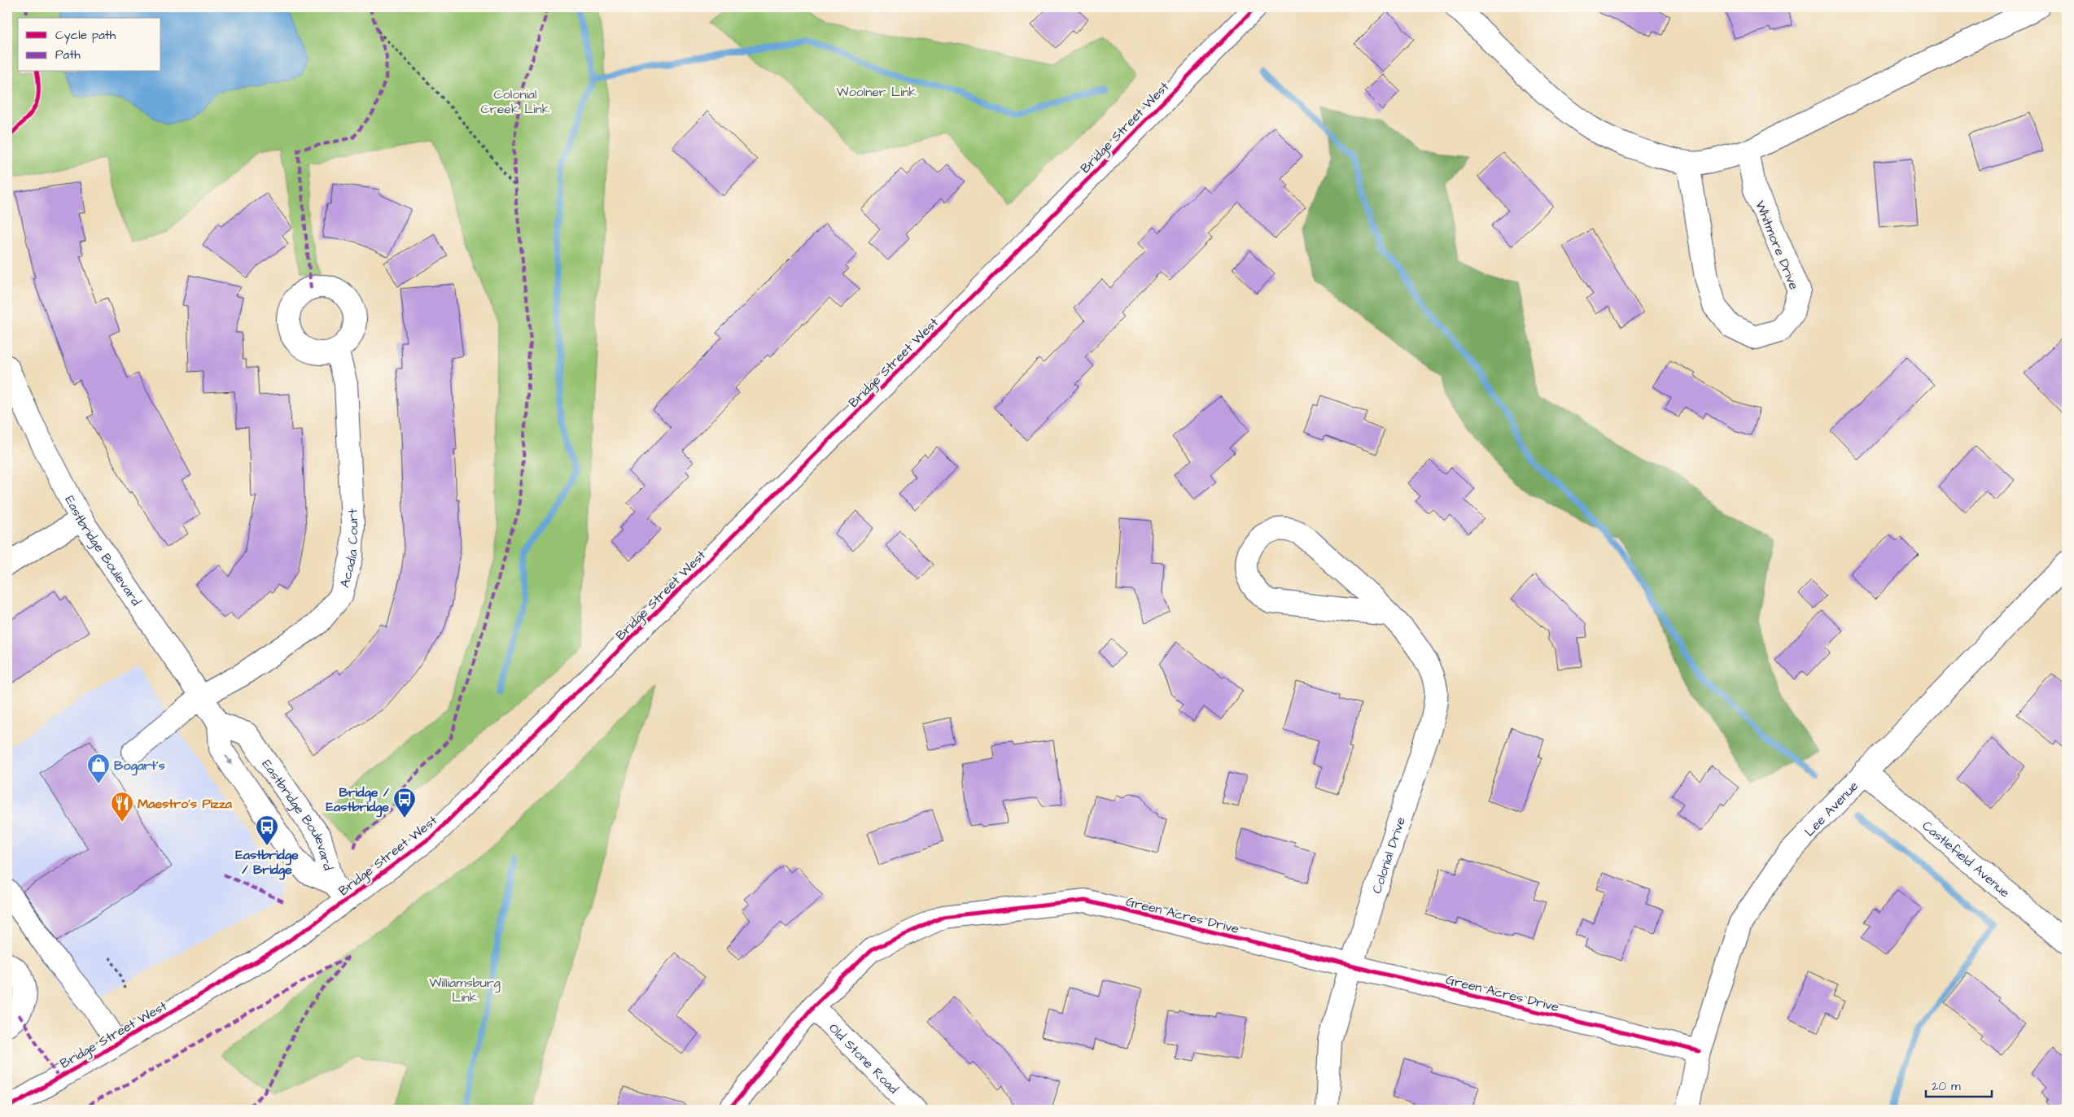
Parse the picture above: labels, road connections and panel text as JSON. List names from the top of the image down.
{
  "streets": {
    "street": [
      "Bridge Street West",
      "Whitmore Drive",
      "Acadia Court",
      "Eastbridge Boulevard",
      "Lee Avenue",
      "Colonial Drive",
      "Castlefield Avenue",
      "Green Acres Drive",
      "Old Stone Road"
    ]
  },
  "crossings": [
    ["Bridge Street West", "Eastbridge Boulevard"],
    ["Acadia Court", "Eastbridge Boulevard"],
    ["Lee Avenue", "Castlefield Avenue"],
    ["Lee Avenue", "Green Acres Drive"],
    ["Colonial Drive", "Green Acres Drive"],
    ["Green Acres Drive", "Old Stone Road"]
  ],
  "parks": ["Woolner Link", "Colonial Creek Link", "Williamsburg Link"],
  "places": {
    "shop": ["Bogart's"],
    "bus stop": ["Bridge / Eastbridge", "Eastbridge / Bridge"],
    "restaurant": ["Maestro's Pizza"]
  },
  "legend": ["Cycle path", "Path"],
  "scale_bar": "20 m"
}
